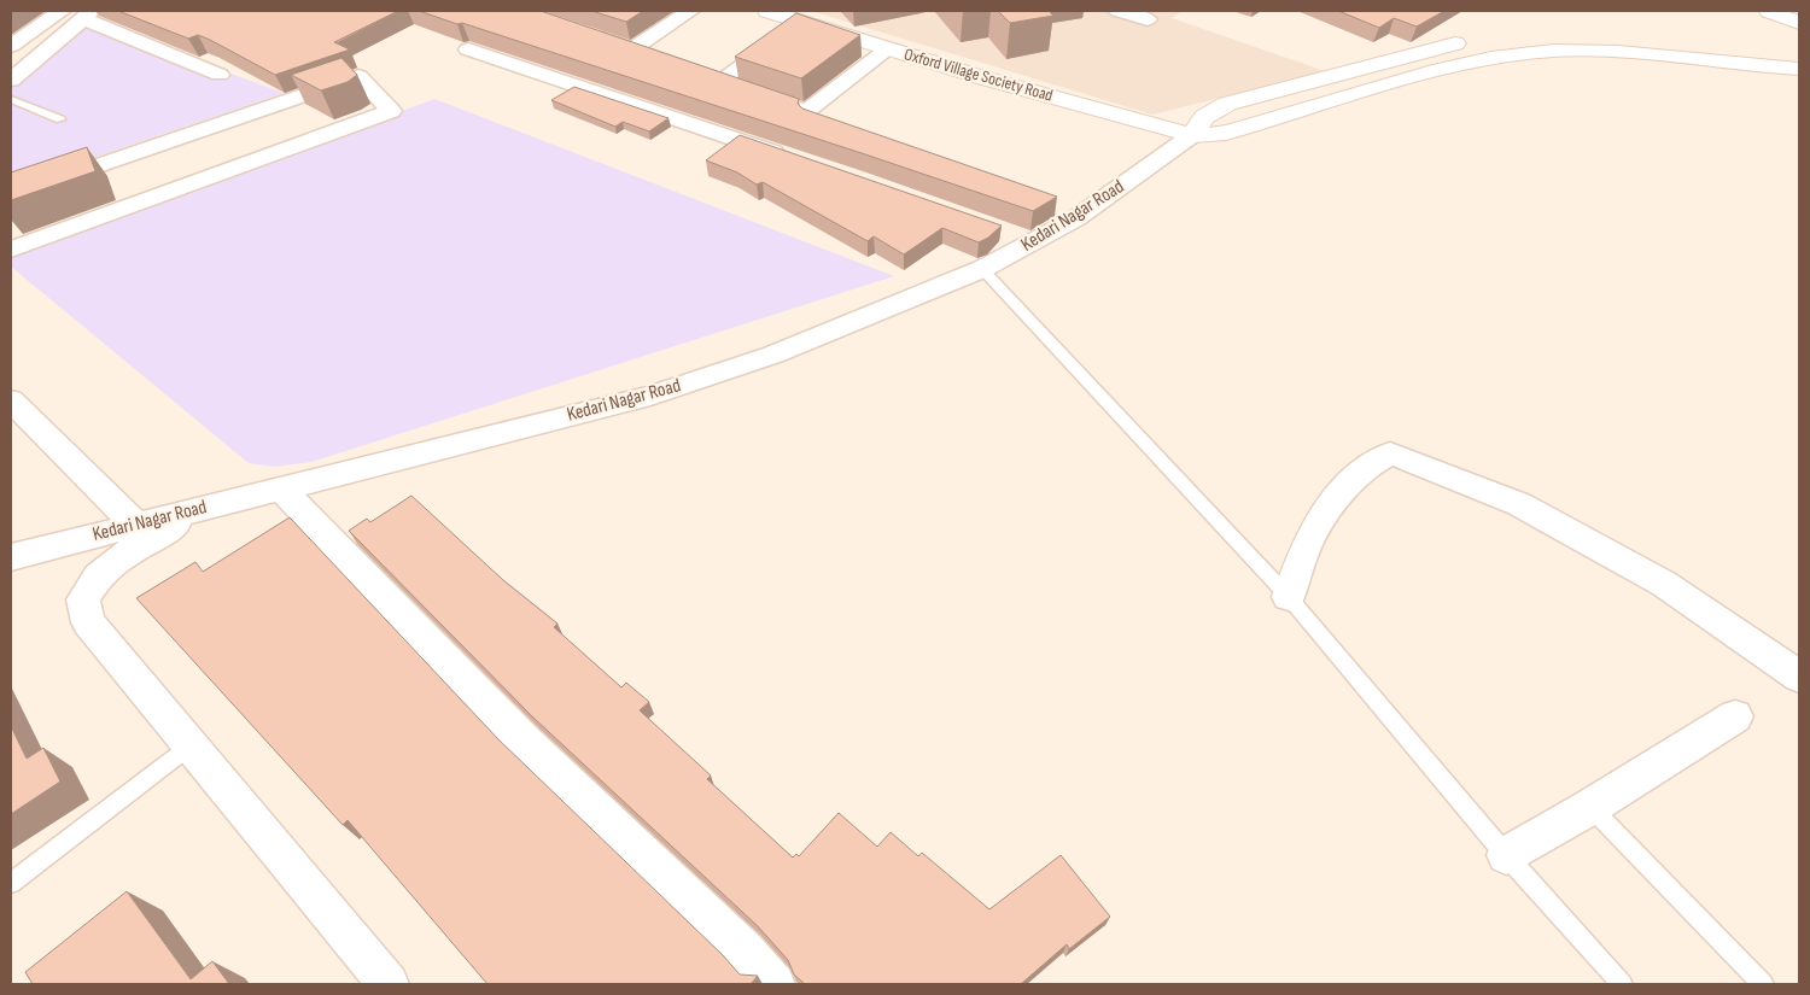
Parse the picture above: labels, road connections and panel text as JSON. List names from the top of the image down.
{
  "streets": {
    "street": ["Oxford Village Society Road", "Kedari Nagar Road"]
  },
  "crossings": [
    ["Oxford Village Society Road", "Kedari Nagar Road"]
  ]
}
